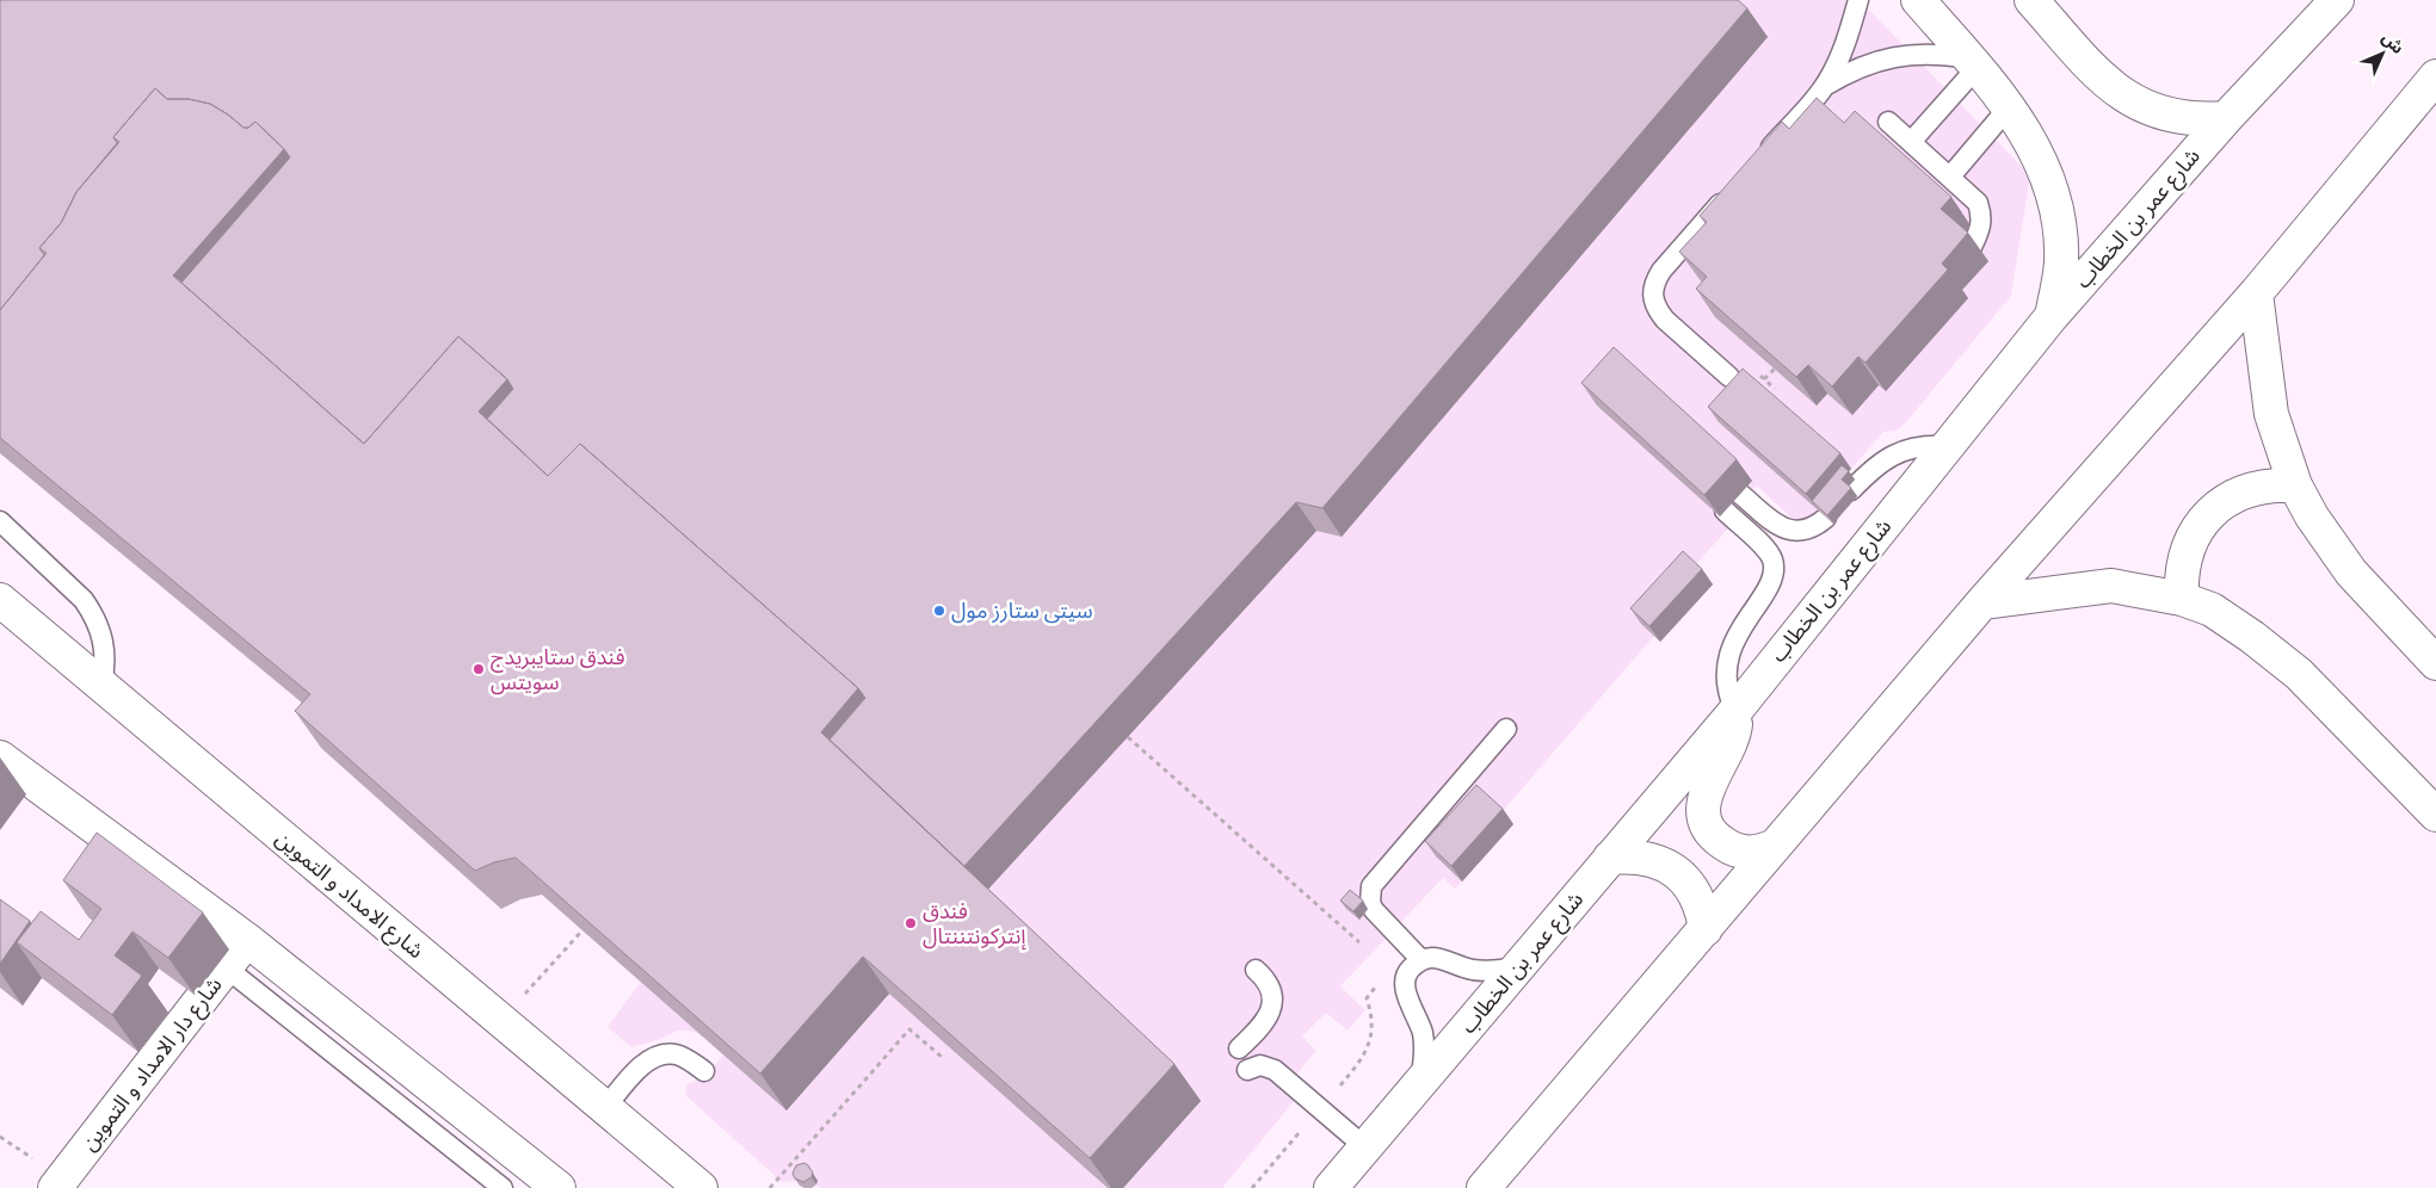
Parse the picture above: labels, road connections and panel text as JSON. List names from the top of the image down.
{
  "streets": {
    "street": ["شارع عمر بن الخطاب", "شارع الامداد و التموين", "شارع دار الامداد و التموين"]
  },
  "places": ["سيتى ستارز مول", "فندق ستايبريدج سويتس", "فندق إنتركونتننتال"],
  "north": "top right"
}
